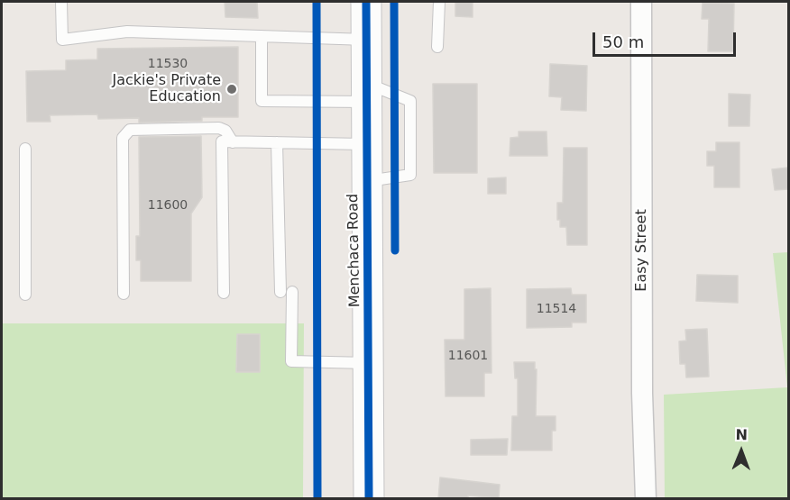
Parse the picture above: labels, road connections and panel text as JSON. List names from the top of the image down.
{
  "streets": {
    "main road": ["Menchaca Road"],
    "street": ["Easy Street"]
  },
  "places": ["Jackie's Private Education"],
  "house_numbers": [
    "11530",
    "11600",
    "11514",
    "11601"
  ],
  "scale_bar": "50 m",
  "north": "top"
}
